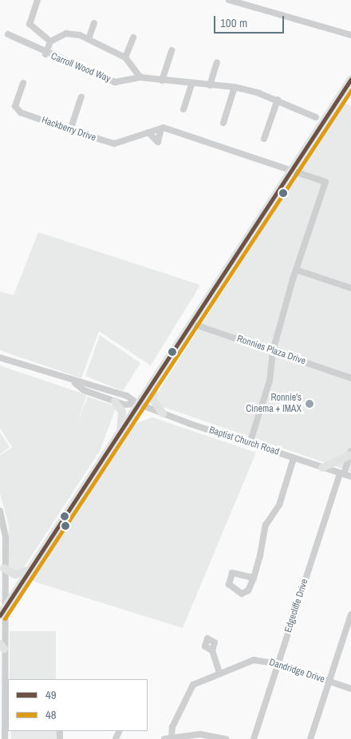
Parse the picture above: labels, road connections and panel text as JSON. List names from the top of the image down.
{
  "streets": {
    "street": [
      "Carroll Wood Way",
      "Hackberry Drive",
      "Ronnies Plaza Drive",
      "Baptist Church Road",
      "Edgecliffe Drive",
      "Dandridge Drive"
    ]
  },
  "crossings": [
    ["Baptist Church Road", "Edgecliffe Drive"],
    ["Edgecliffe Drive", "Dandridge Drive"]
  ],
  "places": ["Ronnie's Cinema + IMAX"],
  "lines": ["transit line 49", "transit line 48"],
  "legend": ["49", "48"],
  "scale_bar": "100 m"
}
